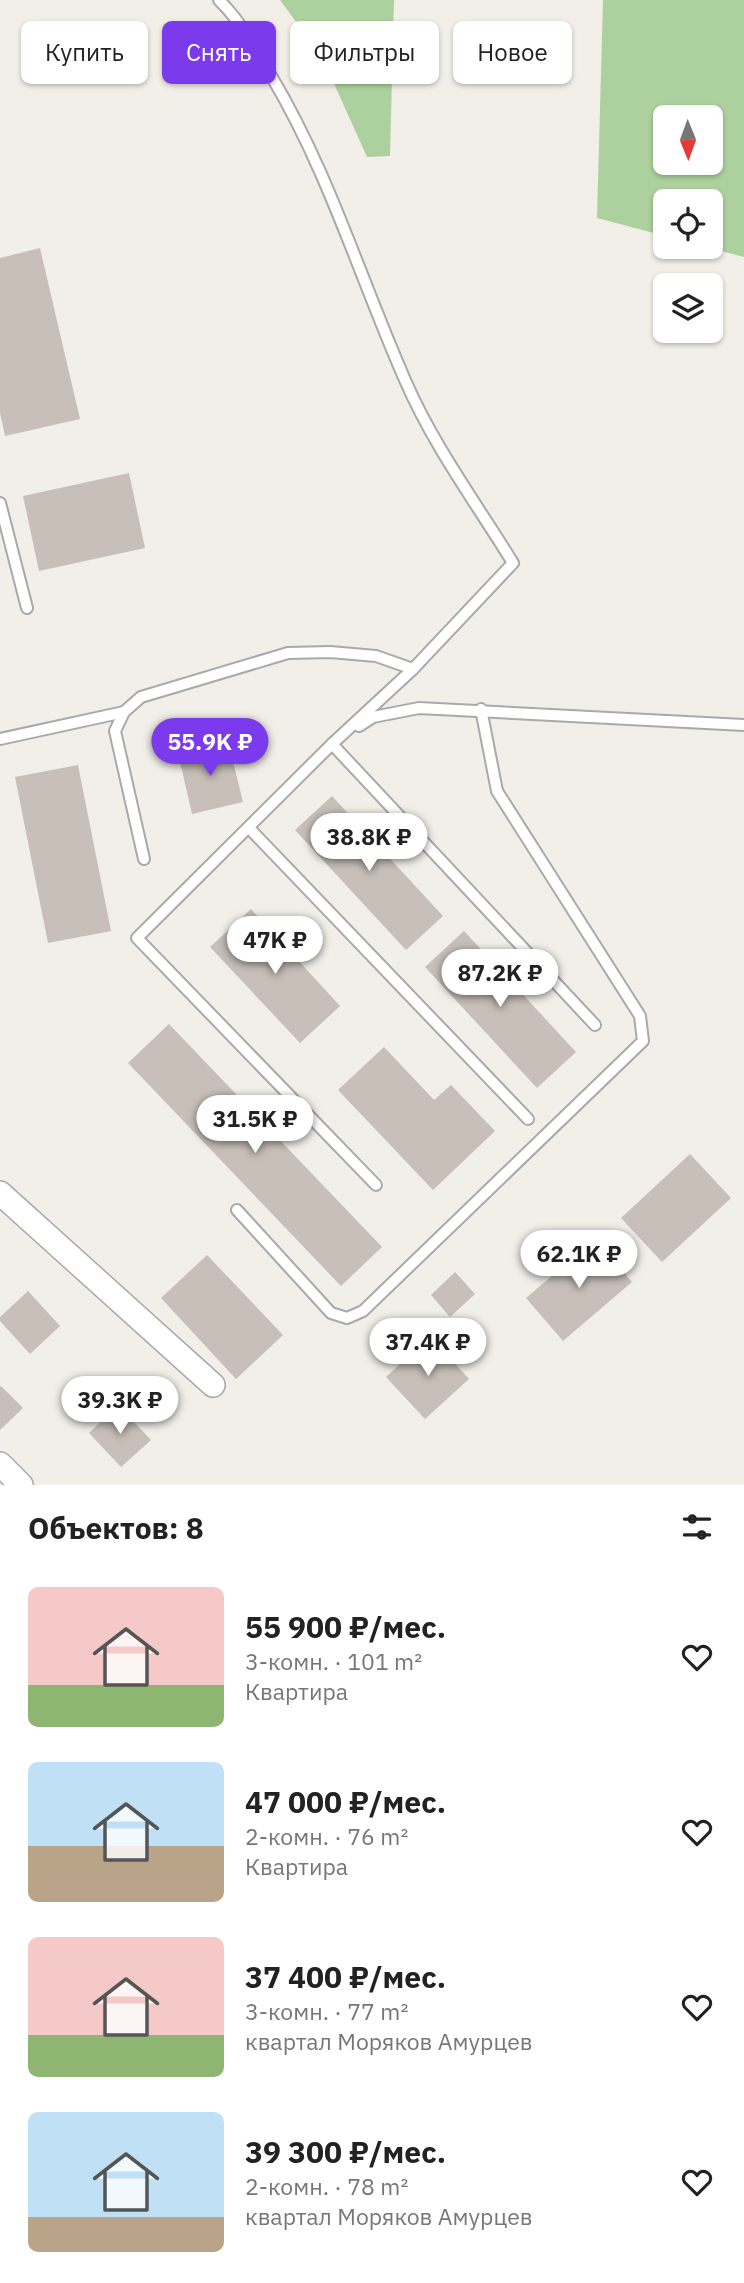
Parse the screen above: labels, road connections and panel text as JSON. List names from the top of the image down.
{
  "north": "bottom",
  "page": {
    "chip": [
      "Купить",
      "Снять",
      "Фильтры",
      "Новое"
    ],
    "price": [
      "55.9K ₽",
      "38.8K ₽",
      "47K ₽",
      "87.2K ₽",
      "31.5K ₽",
      "62.1K ₽",
      "37.4K ₽",
      "39.3K ₽"
    ],
    "heading": "Объектов: 8",
    "list": [
      {
        "name": "55 900 ₽/мес.",
        "note": "3-комн. · 101 m² · Квартира"
      },
      {
        "name": "47 000 ₽/мес.",
        "note": "2-комн. · 76 m² · Квартира"
      },
      {
        "name": "37 400 ₽/мес.",
        "note": "3-комн. · 77 m² · квартал Моряков Амурцев"
      },
      {
        "name": "39 300 ₽/мес.",
        "note": "2-комн. · 78 m² · квартал Моряков Амурцев"
      }
    ]
  }
}
